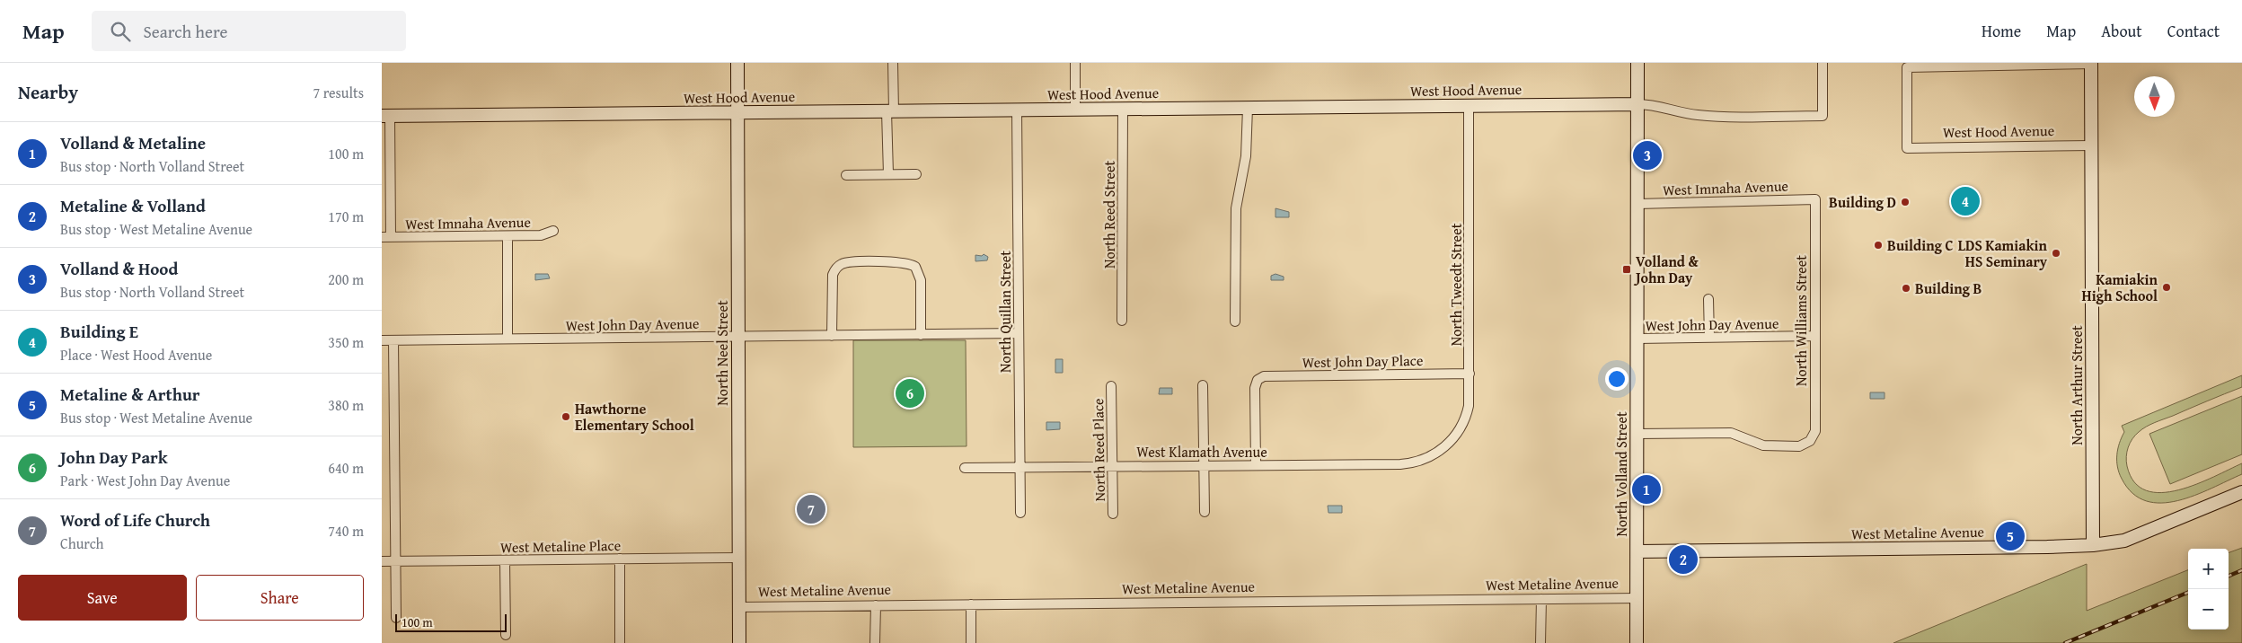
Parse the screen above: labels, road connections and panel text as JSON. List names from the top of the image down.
{
  "streets": {
    "street": [
      "West Hood Avenue",
      "West Imnaha Avenue",
      "North Reed Street",
      "North Tweedt Street",
      "North Quillan Street",
      "North Williams Street",
      "West John Day Avenue",
      "North Neel Street",
      "West John Day Place",
      "North Arthur Street",
      "North Reed Place",
      "West Klamath Avenue",
      "North Volland Street",
      "West Metaline Avenue",
      "West Metaline Place"
    ]
  },
  "crossings": [
    ["West Hood Avenue", "North Reed Street"],
    ["West Hood Avenue", "North Tweedt Street"],
    ["West Hood Avenue", "North Quillan Street"],
    ["West Hood Avenue", "North Neel Street"],
    ["West Hood Avenue", "North Arthur Street"],
    ["West Hood Avenue", "North Volland Street"],
    ["West Imnaha Avenue", "North Williams Street"],
    ["West Imnaha Avenue", "North Volland Street"],
    ["North Tweedt Street", "West John Day Place"],
    ["North Tweedt Street", "West Klamath Avenue"],
    ["North Quillan Street", "West John Day Avenue"],
    ["North Quillan Street", "West Klamath Avenue"],
    ["North Williams Street", "West John Day Avenue"],
    ["North Williams Street", "North Volland Street"],
    ["West John Day Avenue", "North Neel Street"],
    ["West John Day Avenue", "North Volland Street"],
    ["North Neel Street", "West Metaline Avenue"],
    ["North Neel Street", "West Metaline Place"],
    ["West John Day Place", "West Klamath Avenue"],
    ["North Arthur Street", "West Metaline Avenue"],
    ["North Reed Place", "West Klamath Avenue"],
    ["North Volland Street", "West Metaline Avenue"]
  ],
  "places": {
    "other": [
      "Building D",
      "Building C",
      "LDS Kamiakin HS Seminary",
      "Kamiakin High School",
      "Building B",
      "Hawthorne Elementary School"
    ],
    "transit": ["Volland & John Day"]
  },
  "scale_bar": "100 m",
  "north": "bottom",
  "page": {
    "header": "Map",
    "search": "Search here",
    "nav": [
      "Home",
      "Map",
      "About",
      "Contact"
    ],
    "heading": ["Nearby", "7 results"],
    "list": [
      {
        "mark": "1",
        "name": "Volland & Metaline",
        "note": "Bus stop · North Volland Street",
        "value": "100 m"
      },
      {
        "mark": "2",
        "name": "Metaline & Volland",
        "note": "Bus stop · West Metaline Avenue",
        "value": "170 m"
      },
      {
        "mark": "3",
        "name": "Volland & Hood",
        "note": "Bus stop · North Volland Street",
        "value": "200 m"
      },
      {
        "mark": "4",
        "name": "Building E",
        "note": "Place · West Hood Avenue",
        "value": "350 m"
      },
      {
        "mark": "5",
        "name": "Metaline & Arthur",
        "note": "Bus stop · West Metaline Avenue",
        "value": "380 m"
      },
      {
        "mark": "6",
        "name": "John Day Park",
        "note": "Park · West John Day Avenue",
        "value": "640 m"
      },
      {
        "mark": "7",
        "name": "Word of Life Church",
        "note": "Church",
        "value": "740 m"
      }
    ],
    "pins": [
      "3",
      "4",
      "6",
      "1",
      "7",
      "5",
      "2"
    ],
    "map_buttons": ["+", "−"],
    "buttons": ["Save", "Share"],
    "scale": "100 m"
  }
}
